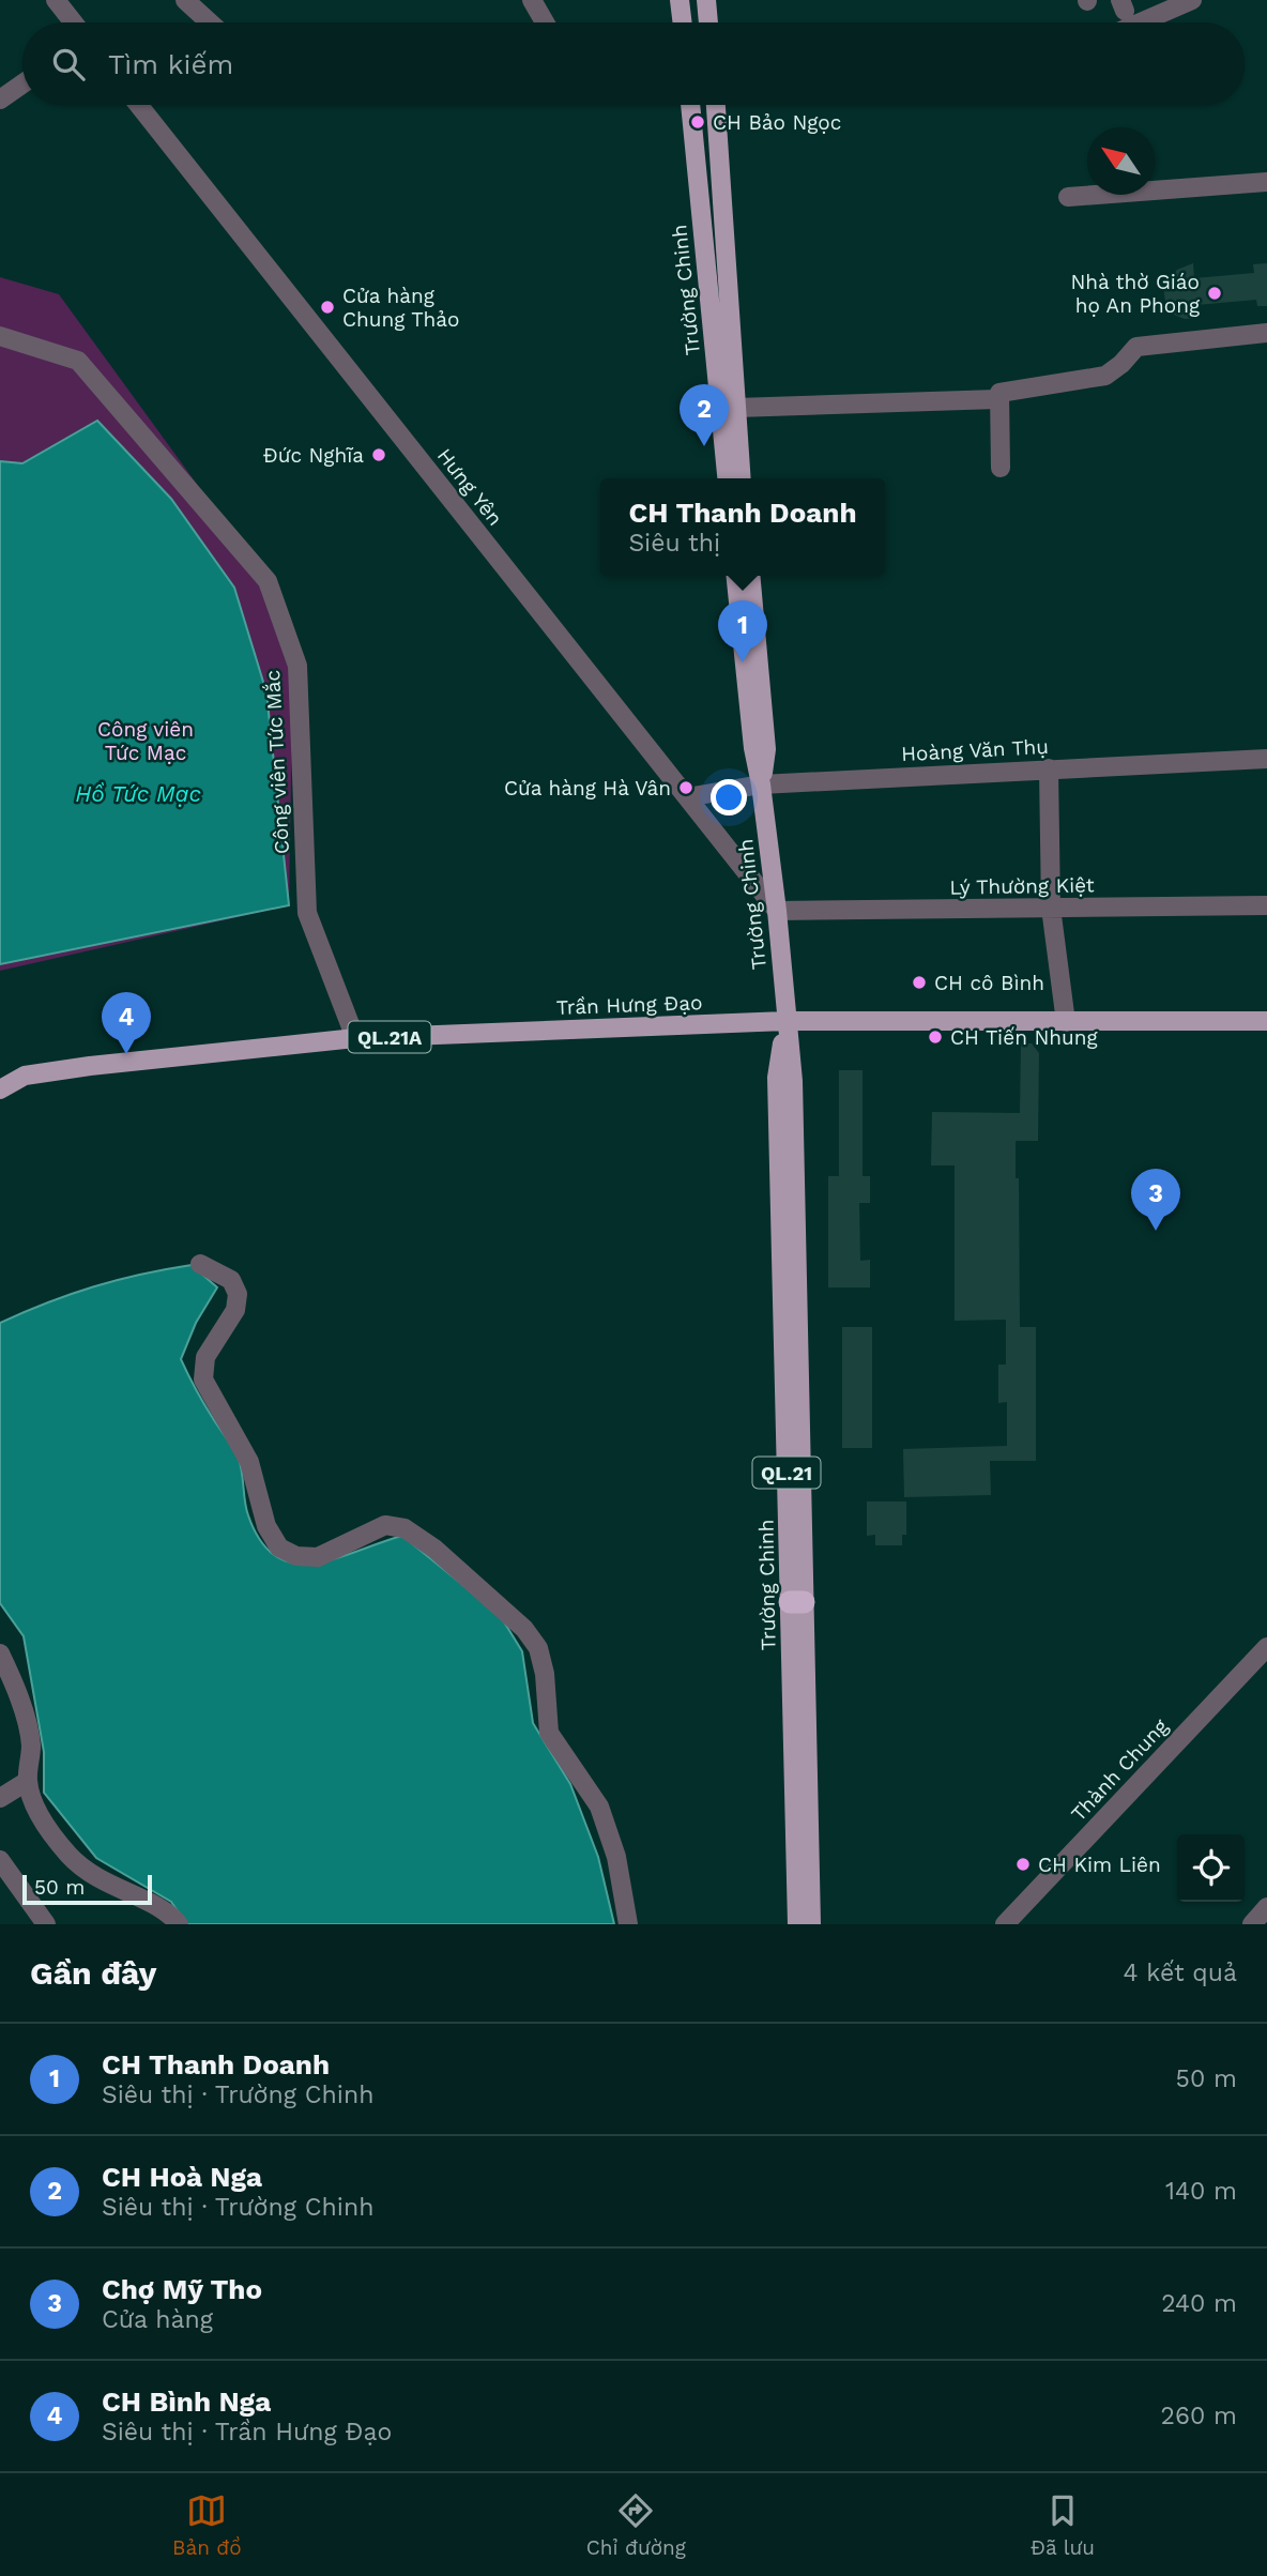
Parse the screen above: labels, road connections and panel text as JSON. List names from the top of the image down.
{
  "streets": {
    "main road": [
      "Trường Chinh",
      "Trần Hưng Đạo",
      "QL.21A",
      "QL.21"
    ],
    "street": [
      "Hưng Yên",
      "Hoàng Văn Thụ",
      "Công viên Tức Mắc",
      "Lý Thường Kiệt",
      "Thành Chung"
    ]
  },
  "crossings": [
    ["Trường Chinh", "Hưng Yên"],
    ["Trường Chinh", "Hoàng Văn Thụ"],
    ["Trường Chinh", "Lý Thường Kiệt"],
    ["Trường Chinh", "Trần Hưng Đạo"],
    ["Hưng Yên", "Hoàng Văn Thụ"],
    ["Hưng Yên", "Lý Thường Kiệt"],
    ["Công viên Tức Mắc", "Trần Hưng Đạo"]
  ],
  "water": ["Hồ Tức Mạc"],
  "parks": ["Công viên Tức Mạc"],
  "places": [
    "CH Bảo Ngọc",
    "Nhà thờ Giáo họ An Phong",
    "Cửa hàng Chung Thảo",
    "Đức Nghĩa",
    "Cửa hàng Hà Vân",
    "CH cô Bình",
    "CH Tiến Nhung",
    "CH Kim Liên"
  ],
  "scale_bar": "50 m",
  "north": "top left",
  "page": {
    "search": "Tìm kiếm",
    "pins": [
      "2",
      "1",
      "4",
      "3"
    ],
    "popup": ["CH Thanh Doanh", "Siêu thị"],
    "scale": "50 m",
    "heading": ["Gần đây", "4 kết quả"],
    "list": [
      {
        "mark": "1",
        "name": "CH Thanh Doanh",
        "note": "Siêu thị · Trường Chinh",
        "value": "50 m"
      },
      {
        "mark": "2",
        "name": "CH Hoà Nga",
        "note": "Siêu thị · Trường Chinh",
        "value": "140 m"
      },
      {
        "mark": "3",
        "name": "Chợ Mỹ Tho",
        "note": "Cửa hàng",
        "value": "240 m"
      },
      {
        "mark": "4",
        "name": "CH Bình Nga",
        "note": "Siêu thị · Trần Hưng Đạo",
        "value": "260 m"
      }
    ],
    "nav": ["Bản đồ", "Chỉ đường", "Đã lưu"]
  }
}
